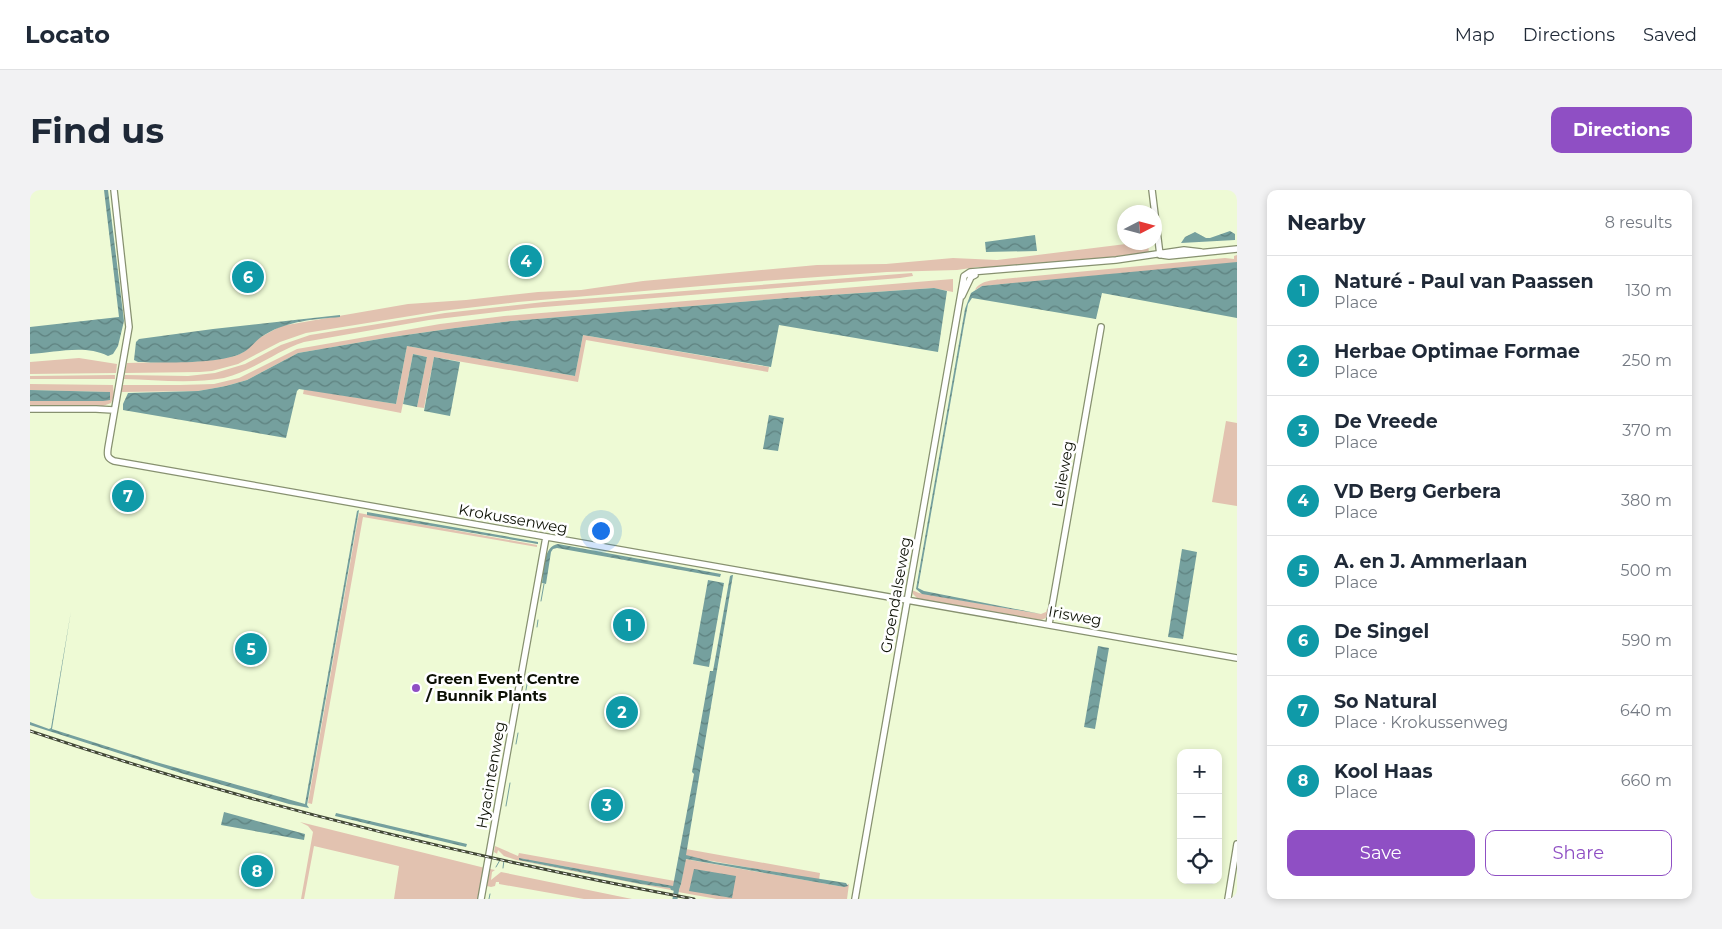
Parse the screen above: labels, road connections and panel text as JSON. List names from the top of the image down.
{
  "streets": {
    "street": [
      "Lelieweg",
      "Krokussenweg",
      "Groendalseweg",
      "Irisweg",
      "Hyacintenweg"
    ]
  },
  "crossings": [
    ["Lelieweg", "Irisweg"],
    ["Krokussenweg", "Groendalseweg"],
    ["Krokussenweg", "Irisweg"],
    ["Krokussenweg", "Hyacintenweg"],
    ["Groendalseweg", "Irisweg"]
  ],
  "places": ["Green Event Centre / Bunnik Plants"],
  "north": "right",
  "page": {
    "header": "Locato",
    "nav": ["Map", "Directions", "Saved"],
    "buttons": [
      "Directions",
      ["Save", "Share"]
    ],
    "title": "Find us",
    "heading": ["Nearby", "8 results"],
    "pins": [
      "4",
      "6",
      "7",
      "1",
      "5",
      "2",
      "3",
      "8"
    ],
    "list": [
      {
        "mark": "1",
        "name": "Naturé - Paul van Paassen",
        "note": "Place",
        "value": "130 m"
      },
      {
        "mark": "2",
        "name": "Herbae Optimae Formae",
        "note": "Place",
        "value": "250 m"
      },
      {
        "mark": "3",
        "name": "De Vreede",
        "note": "Place",
        "value": "370 m"
      },
      {
        "mark": "4",
        "name": "VD Berg Gerbera",
        "note": "Place",
        "value": "380 m"
      },
      {
        "mark": "5",
        "name": "A. en J. Ammerlaan",
        "note": "Place",
        "value": "500 m"
      },
      {
        "mark": "6",
        "name": "De Singel",
        "note": "Place",
        "value": "590 m"
      },
      {
        "mark": "7",
        "name": "So Natural",
        "note": "Place · Krokussenweg",
        "value": "640 m"
      },
      {
        "mark": "8",
        "name": "Kool Haas",
        "note": "Place",
        "value": "660 m"
      }
    ],
    "map_buttons": ["+", "−"]
  }
}
